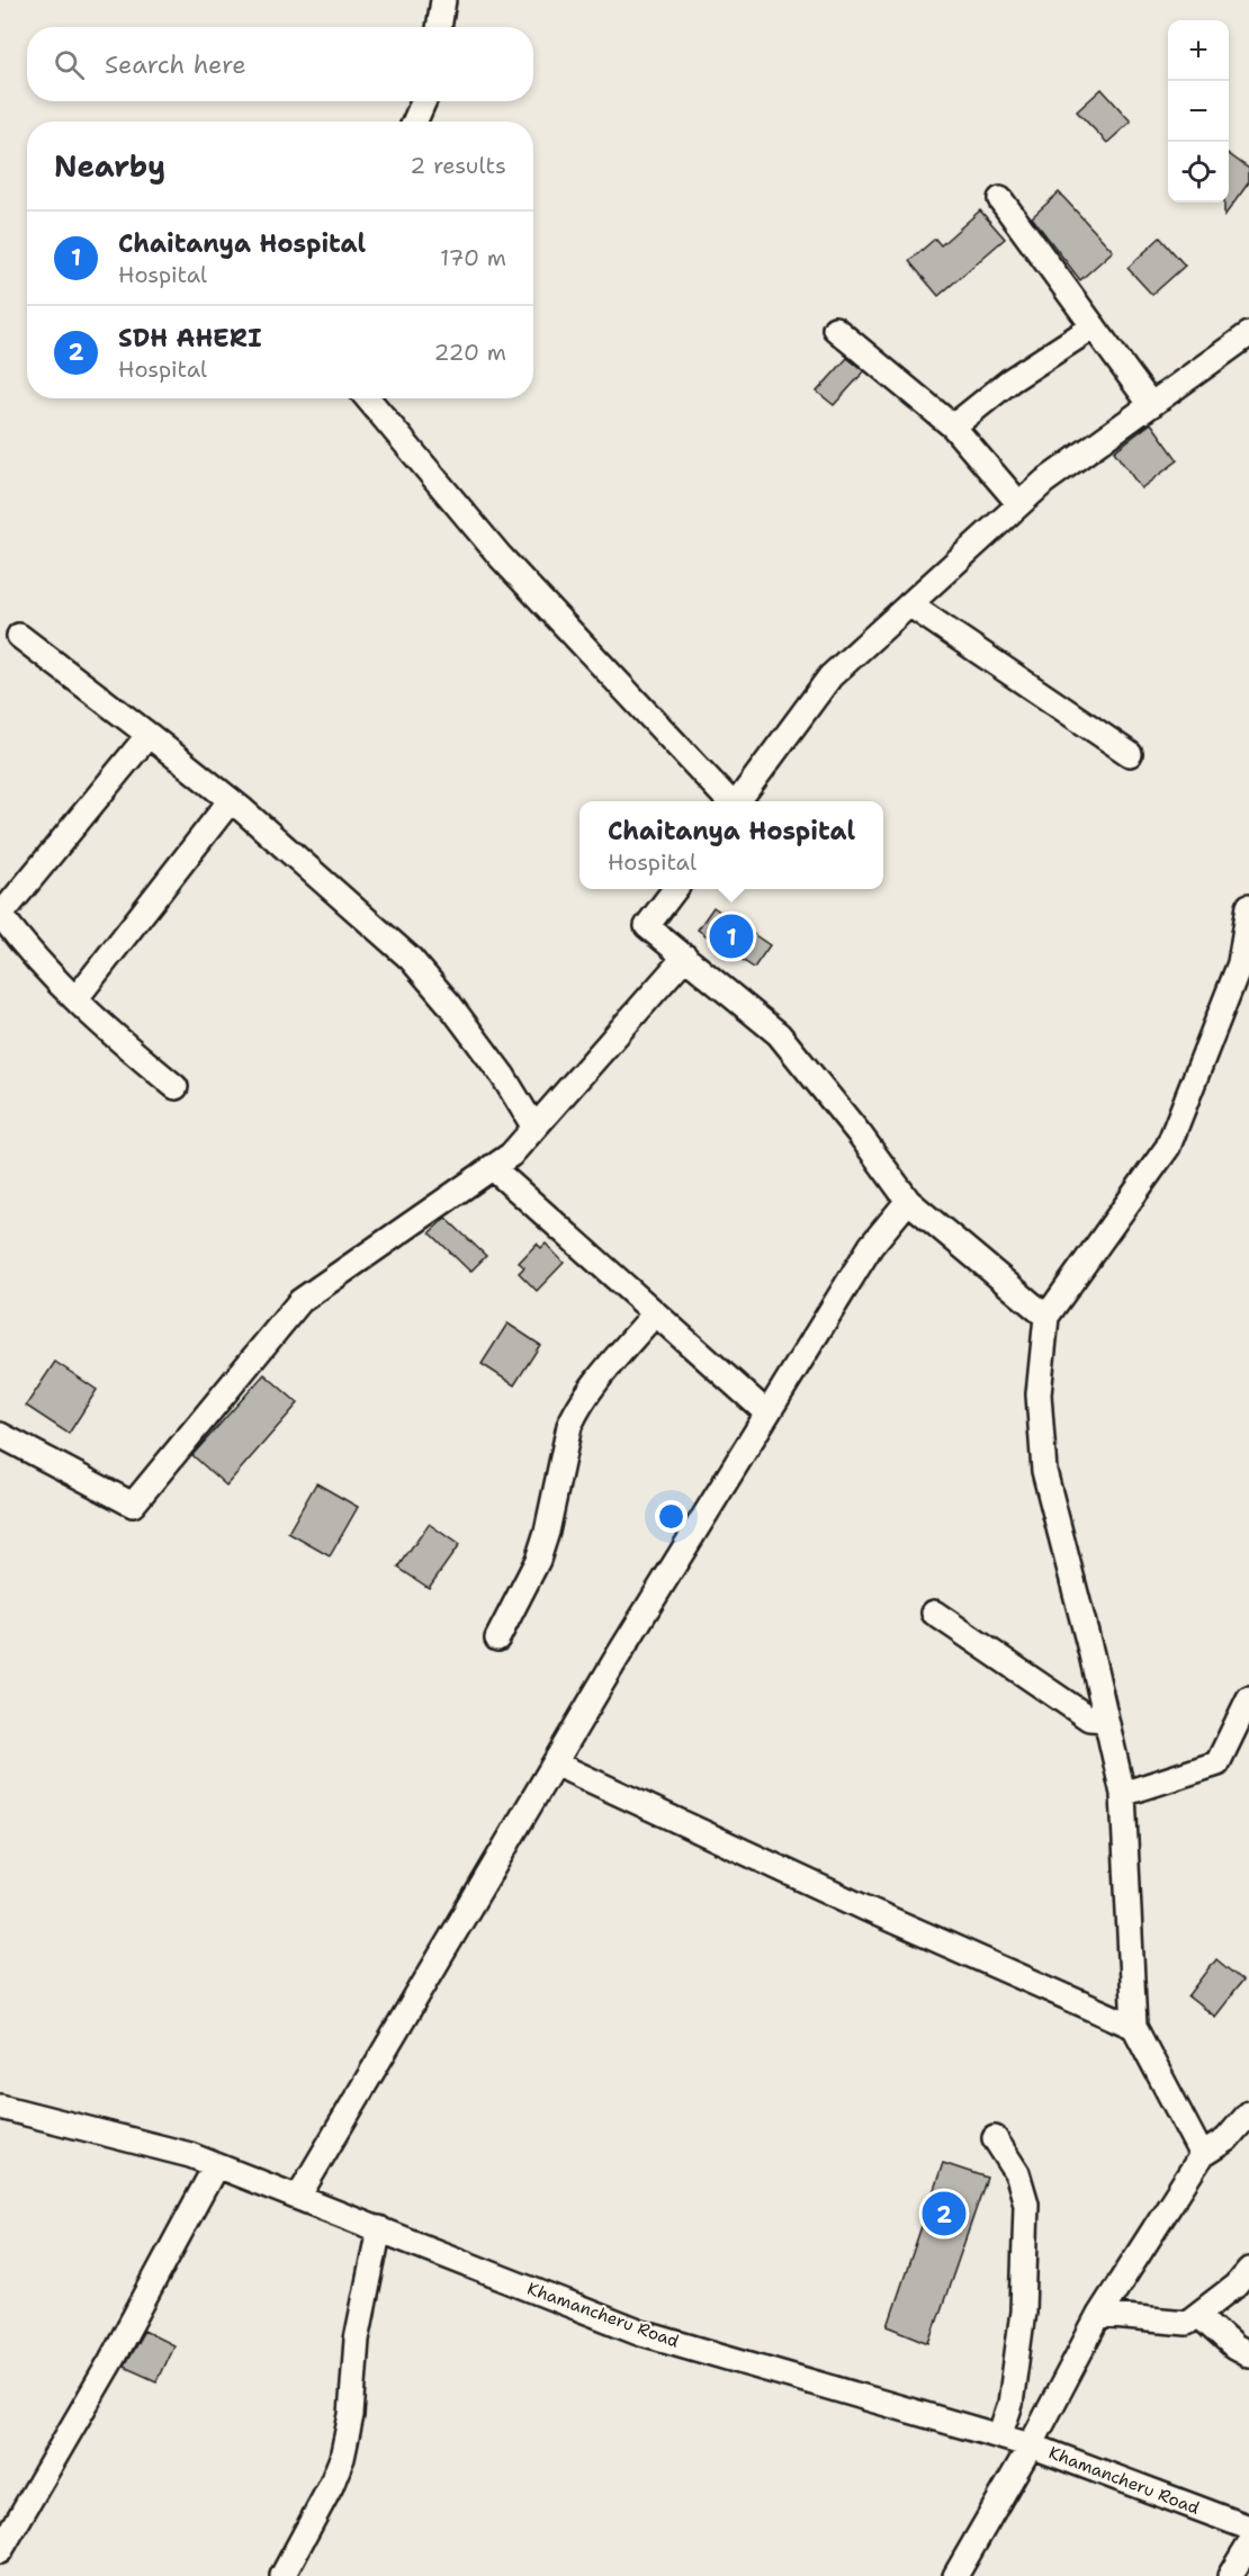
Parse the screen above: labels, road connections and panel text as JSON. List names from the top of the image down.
{
  "streets": {
    "street": ["Khamancheru Road"]
  },
  "page": {
    "map_buttons": ["+", "−"],
    "search": "Search here",
    "heading": ["Nearby", "2 results"],
    "list": [
      {
        "mark": "1",
        "name": "Chaitanya Hospital",
        "note": "Hospital",
        "value": "170 m"
      },
      {
        "mark": "2",
        "name": "SDH AHERI",
        "note": "Hospital",
        "value": "220 m"
      }
    ],
    "popup": ["Chaitanya Hospital", "Hospital"],
    "pins": ["1", "2"]
  }
}
